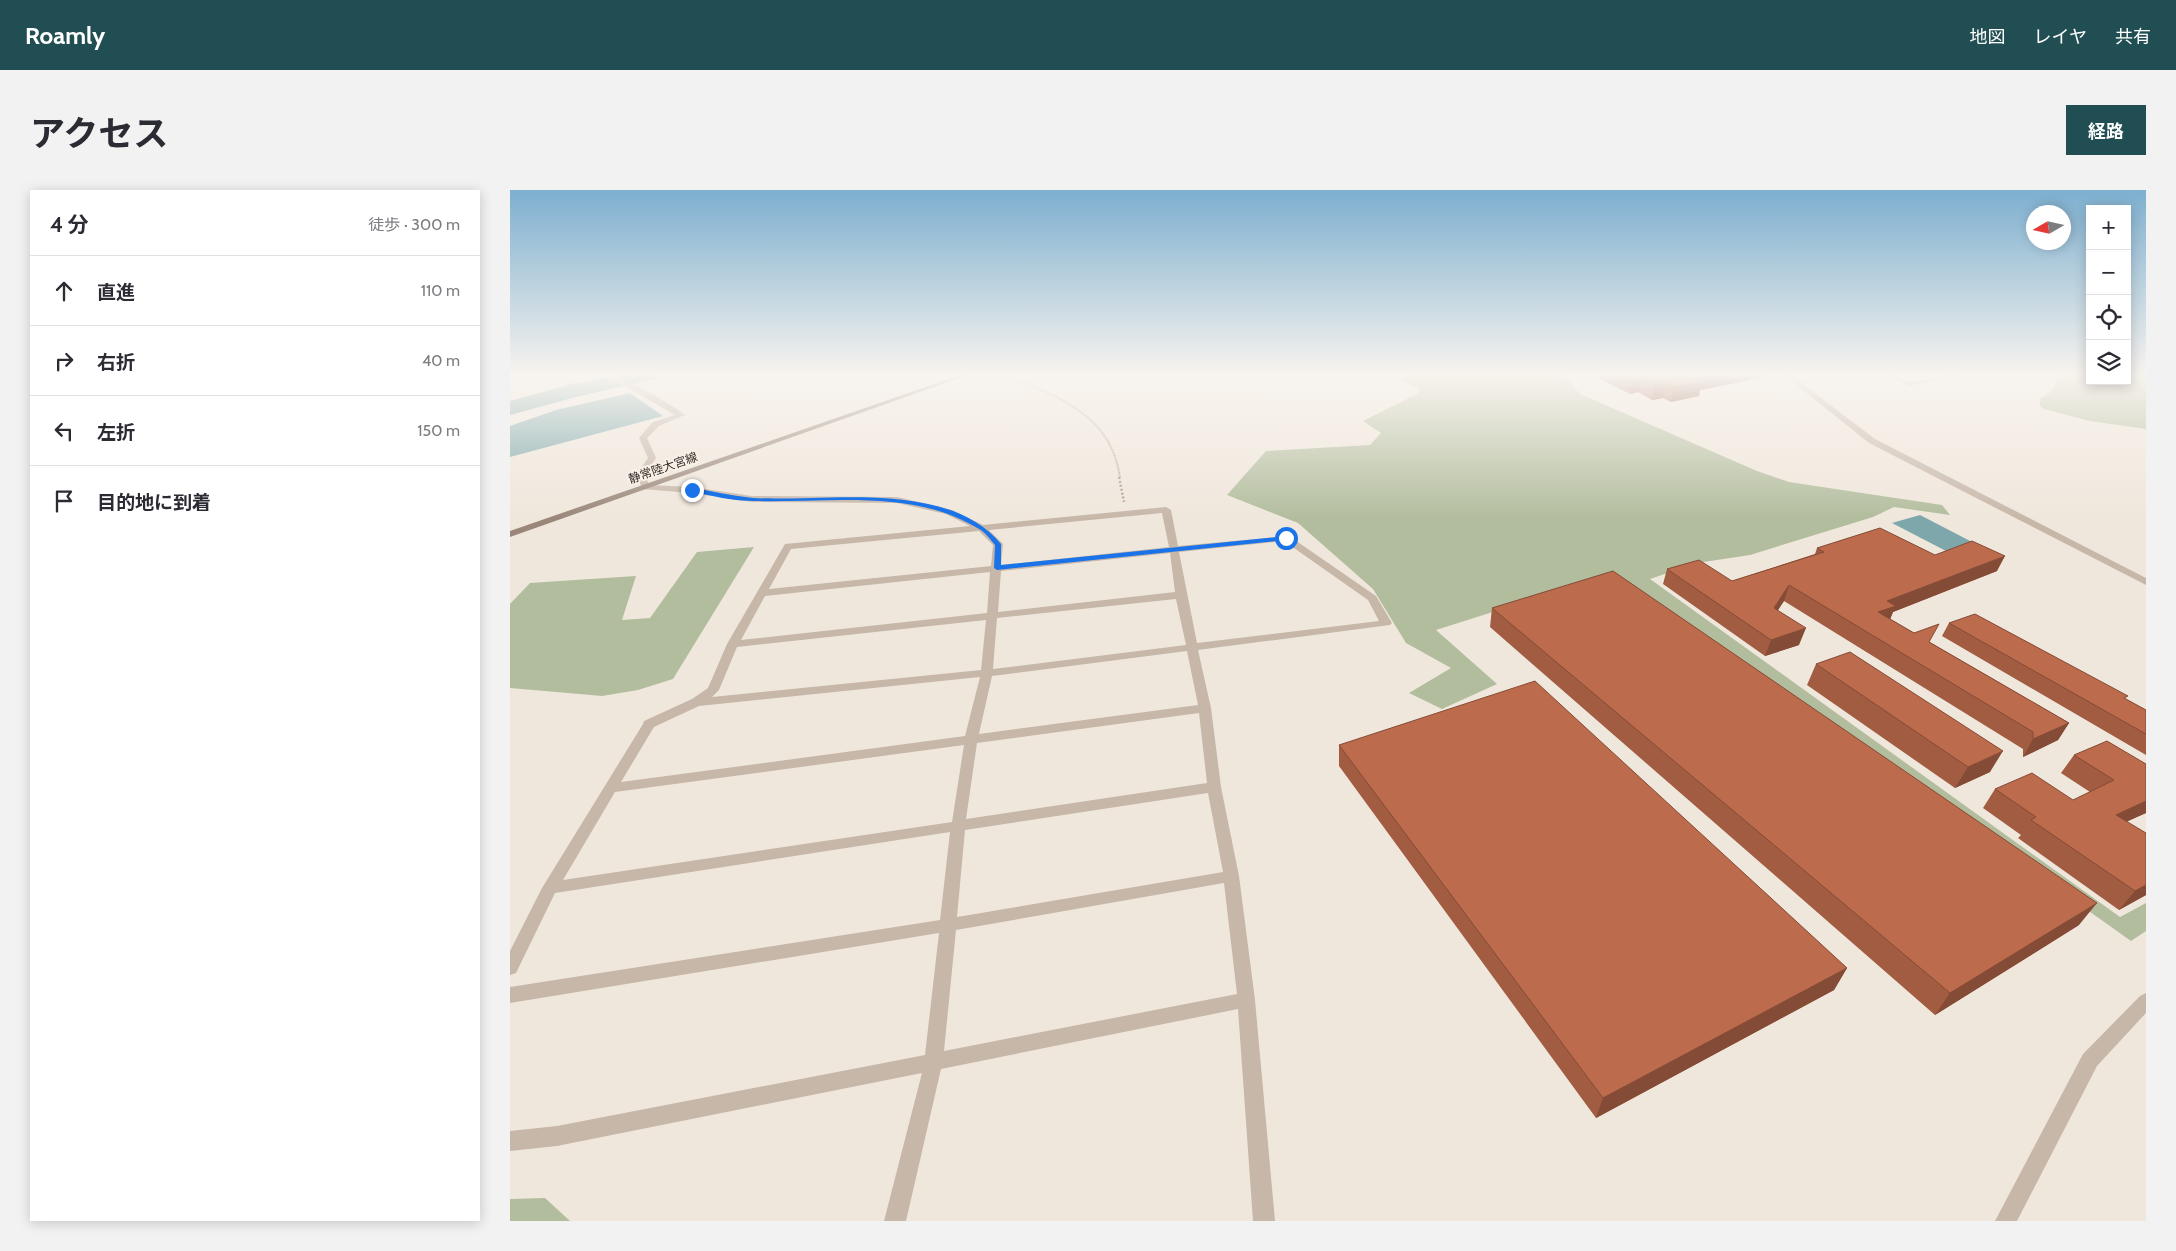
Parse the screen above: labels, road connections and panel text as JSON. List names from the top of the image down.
{
  "streets": {
    "main road": ["静常陸大宮線"]
  },
  "north": "left",
  "page": {
    "header": "Roamly",
    "nav": ["地図", "レイヤ", "共有"],
    "title": "アクセス",
    "buttons": "経路",
    "heading": ["4 分", "徒歩 · 300 m"],
    "map_buttons": ["+", "−"],
    "list": [
      ["直進", "110 m"],
      ["右折", "40 m"],
      ["左折", "150 m"],
      "目的地に到着"
    ]
  }
}
